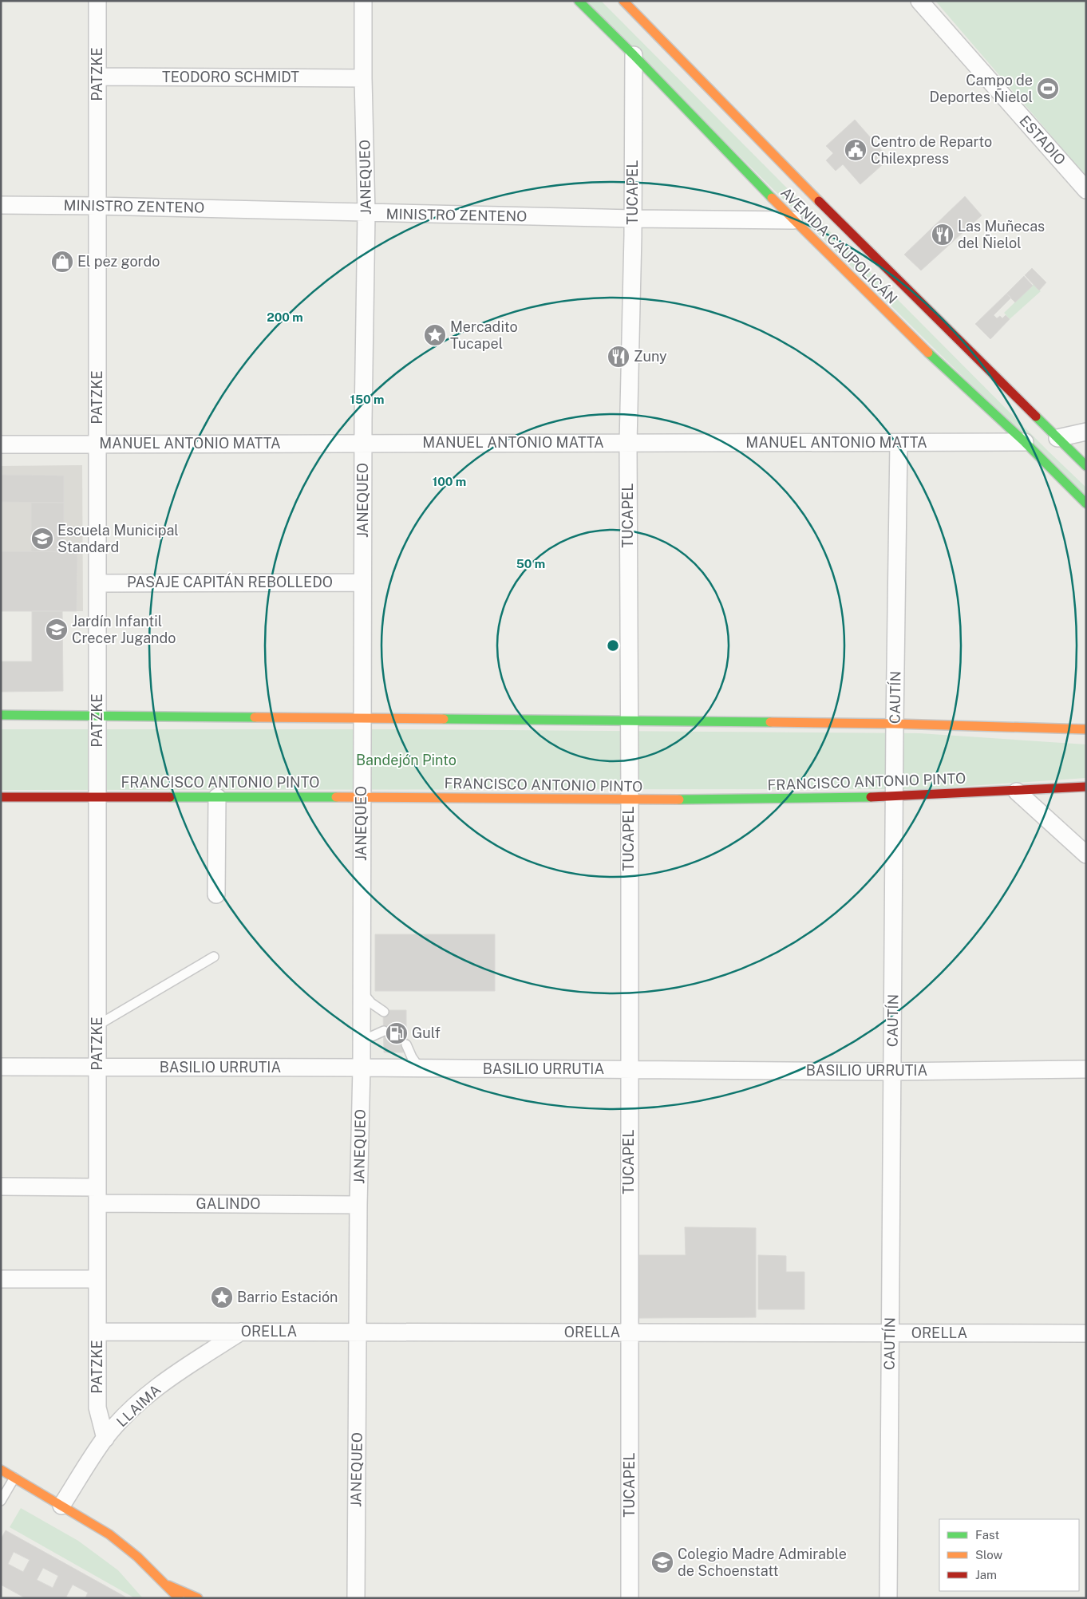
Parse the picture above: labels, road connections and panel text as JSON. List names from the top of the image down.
{
  "streets": {
    "main road": ["AVENIDA CAUPOLICÁN", "FRANCISCO ANTONIO PINTO"],
    "street": [
      "PATZKE",
      "TEODORO SCHMIDT",
      "ESTADIO",
      "JANEQUEO",
      "TUCAPEL",
      "MINISTRO ZENTENO",
      "MANUEL ANTONIO MATTA",
      "PASAJE CAPITÁN REBOLLEDO",
      "CAUTÍN",
      "BASILIO URRUTIA",
      "GALINDO",
      "ORELLA",
      "LLAIMA"
    ]
  },
  "crossings": [
    ["PATZKE", "TEODORO SCHMIDT"],
    ["PATZKE", "MINISTRO ZENTENO"],
    ["PATZKE", "MANUEL ANTONIO MATTA"],
    ["PATZKE", "PASAJE CAPITÁN REBOLLEDO"],
    ["PATZKE", "FRANCISCO ANTONIO PINTO"],
    ["PATZKE", "BASILIO URRUTIA"],
    ["PATZKE", "GALINDO"],
    ["PATZKE", "ORELLA"],
    ["PATZKE", "LLAIMA"],
    ["TEODORO SCHMIDT", "JANEQUEO"],
    ["JANEQUEO", "MINISTRO ZENTENO"],
    ["JANEQUEO", "MANUEL ANTONIO MATTA"],
    ["JANEQUEO", "PASAJE CAPITÁN REBOLLEDO"],
    ["JANEQUEO", "FRANCISCO ANTONIO PINTO"],
    ["JANEQUEO", "BASILIO URRUTIA"],
    ["JANEQUEO", "GALINDO"],
    ["JANEQUEO", "ORELLA"],
    ["TUCAPEL", "MINISTRO ZENTENO"],
    ["TUCAPEL", "AVENIDA CAUPOLICÁN"],
    ["TUCAPEL", "MANUEL ANTONIO MATTA"],
    ["TUCAPEL", "FRANCISCO ANTONIO PINTO"],
    ["TUCAPEL", "BASILIO URRUTIA"],
    ["TUCAPEL", "ORELLA"],
    ["MINISTRO ZENTENO", "AVENIDA CAUPOLICÁN"],
    ["AVENIDA CAUPOLICÁN", "MANUEL ANTONIO MATTA"],
    ["MANUEL ANTONIO MATTA", "CAUTÍN"],
    ["CAUTÍN", "FRANCISCO ANTONIO PINTO"],
    ["CAUTÍN", "BASILIO URRUTIA"],
    ["CAUTÍN", "ORELLA"],
    ["ORELLA", "LLAIMA"]
  ],
  "parks": ["Bandejón Pinto"],
  "places": {
    "sports": ["Campo de Deportes Ñielol"],
    "public building": ["Centro de Reparto Chilexpress"],
    "restaurant": ["Las Muñecas del Ñielol", "Zuny"],
    "shop": ["El pez gordo"],
    "place": ["Mercadito Tucapel", "Barrio Estación"],
    "school or university": ["Escuela Municipal Standard", "Jardín Infantil Crecer Jugando", "Colegio Madre Admirable de Schoenstatt"],
    "fuel station": ["Gulf"]
  },
  "legend": ["Fast", "Slow", "Jam"],
  "rings": [
    "200 m",
    "150 m",
    "100 m",
    "50 m"
  ]
}
